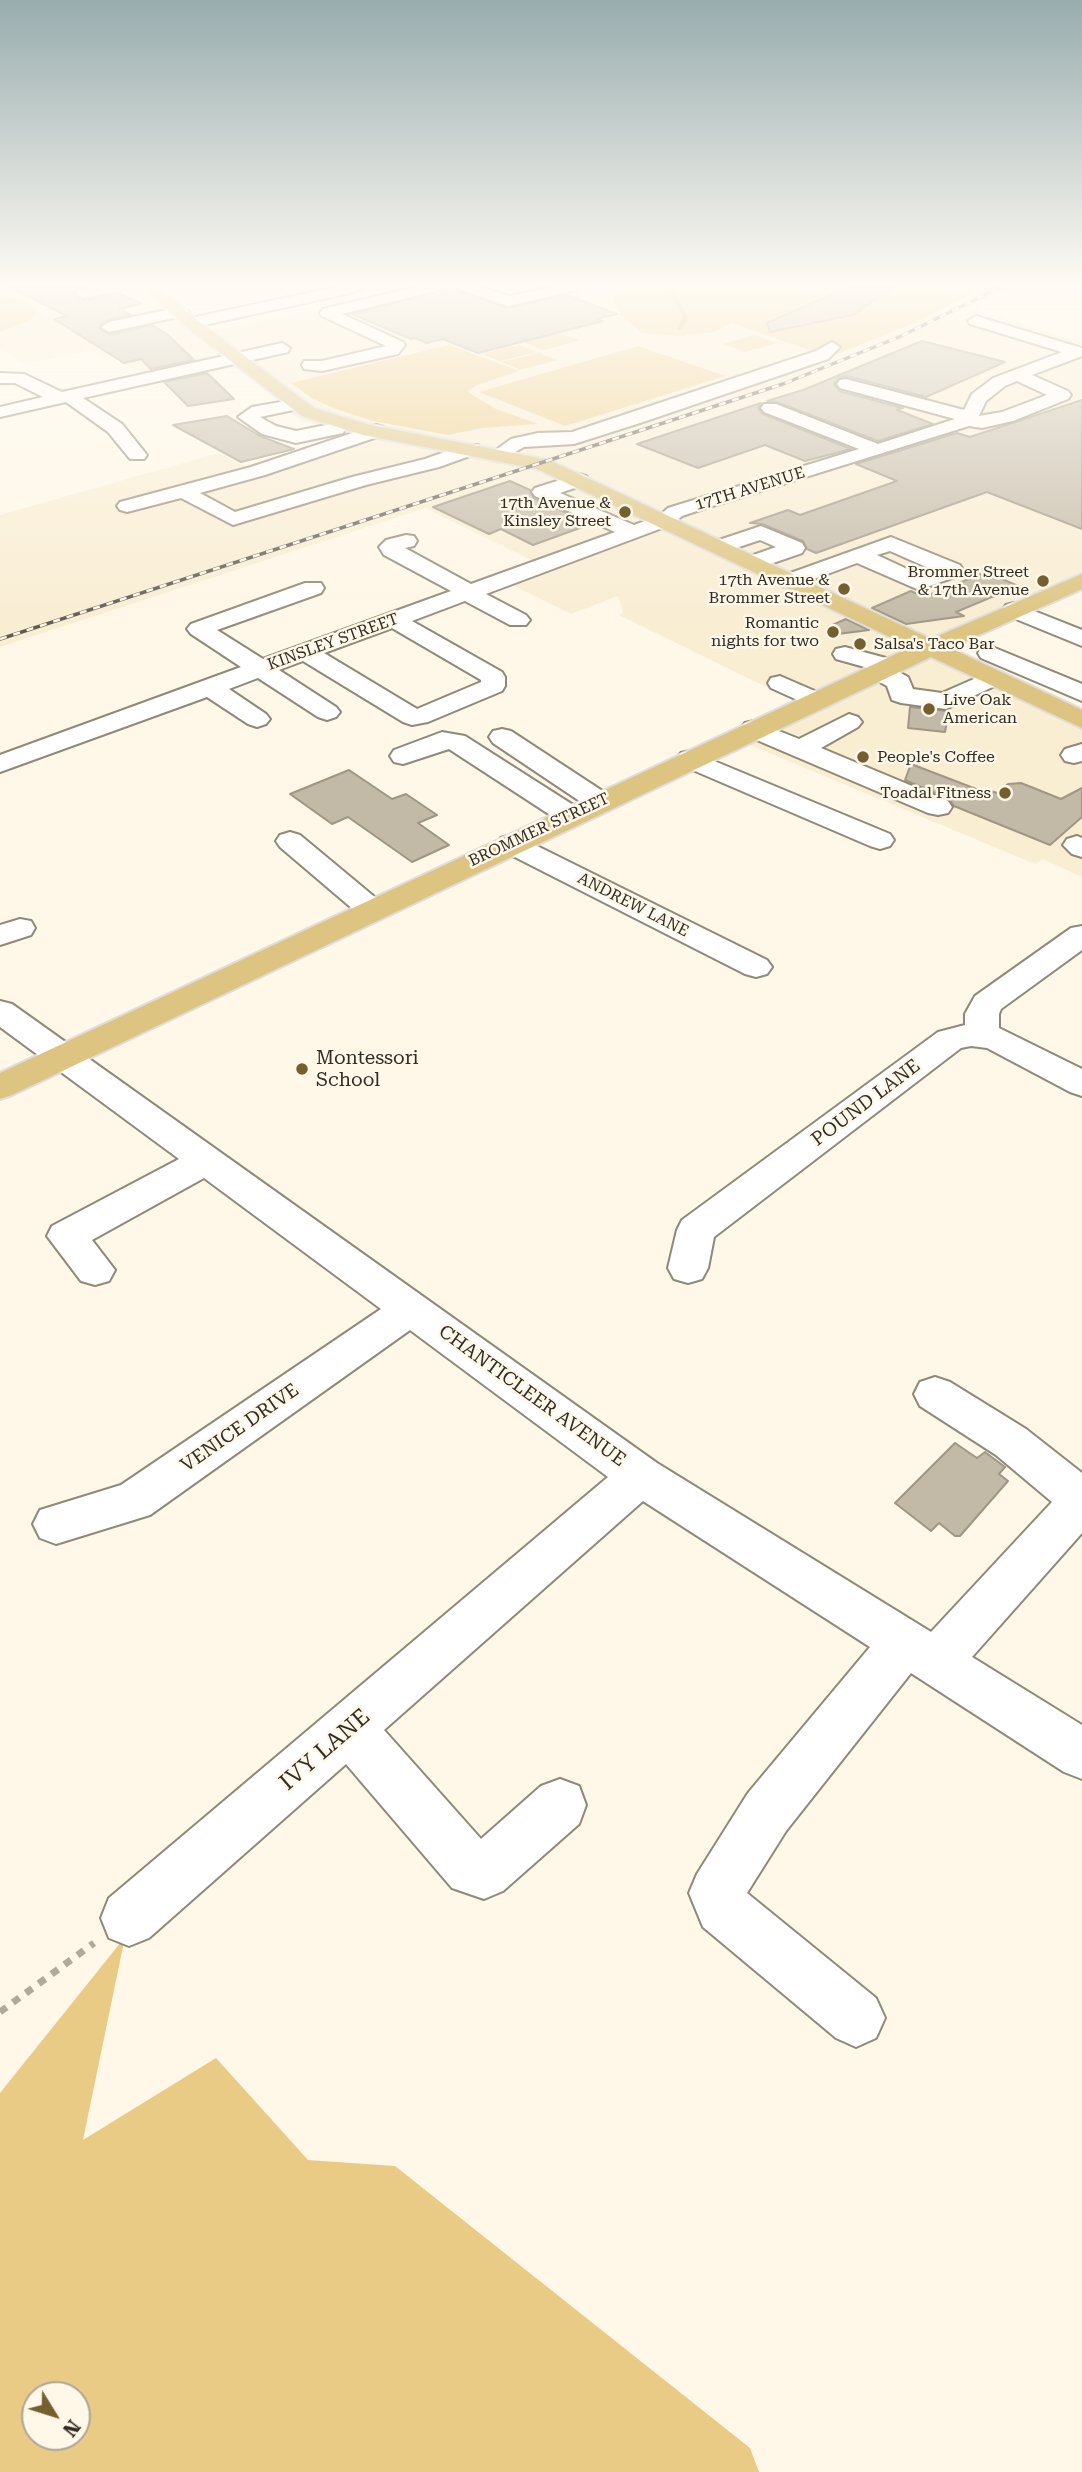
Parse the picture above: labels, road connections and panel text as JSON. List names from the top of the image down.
{
  "streets": {
    "main road": ["17TH AVENUE", "BROMMER STREET"],
    "street": [
      "KINSLEY STREET",
      "ANDREW LANE",
      "POUND LANE",
      "CHANTICLEER AVENUE",
      "VENICE DRIVE",
      "IVY LANE"
    ]
  },
  "crossings": [
    ["17TH AVENUE", "KINSLEY STREET"],
    ["17TH AVENUE", "BROMMER STREET"],
    ["BROMMER STREET", "ANDREW LANE"],
    ["BROMMER STREET", "CHANTICLEER AVENUE"],
    ["CHANTICLEER AVENUE", "VENICE DRIVE"],
    ["CHANTICLEER AVENUE", "IVY LANE"]
  ],
  "places": [
    "17th Avenue & Kinsley Street",
    "Brommer Street & 17th Avenue",
    "17th Avenue & Brommer Street",
    "Romantic nights for two",
    "Salsa's Taco Bar",
    "Live Oak American",
    "People's Coffee",
    "Toadal Fitness",
    "Montessori School"
  ],
  "north": "bottom right"
}
